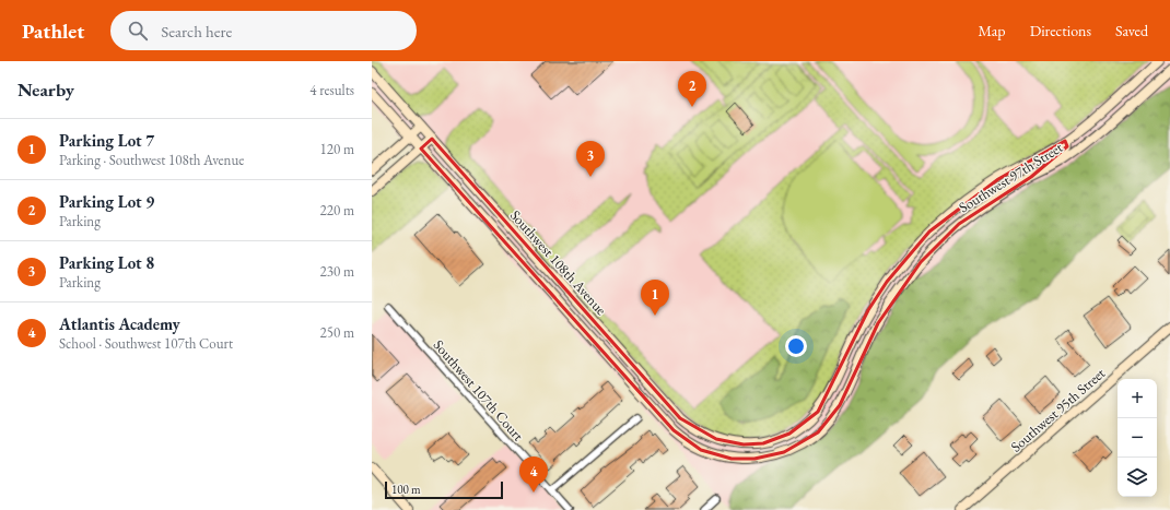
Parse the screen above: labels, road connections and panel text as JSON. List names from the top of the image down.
{
  "streets": {
    "street": [
      "Southwest 97th Street",
      "Southwest 108th Avenue",
      "Southwest 107th Court",
      "Southwest 95th Street"
    ]
  },
  "crossings": [
    ["Southwest 97th Street", "Southwest 108th Avenue"]
  ],
  "scale_bar": "100 m",
  "page": {
    "header": "Pathlet",
    "search": "Search here",
    "nav": ["Map", "Directions", "Saved"],
    "heading": ["Nearby", "4 results"],
    "pins": [
      "2",
      "3",
      "1",
      "4"
    ],
    "list": [
      {
        "mark": "1",
        "name": "Parking Lot 7",
        "note": "Parking · Southwest 108th Avenue",
        "value": "120 m"
      },
      {
        "mark": "2",
        "name": "Parking Lot 9",
        "note": "Parking",
        "value": "220 m"
      },
      {
        "mark": "3",
        "name": "Parking Lot 8",
        "note": "Parking",
        "value": "230 m"
      },
      {
        "mark": "4",
        "name": "Atlantis Academy",
        "note": "School · Southwest 107th Court",
        "value": "250 m"
      }
    ],
    "map_buttons": ["+", "−"],
    "scale": "100 m"
  }
}
